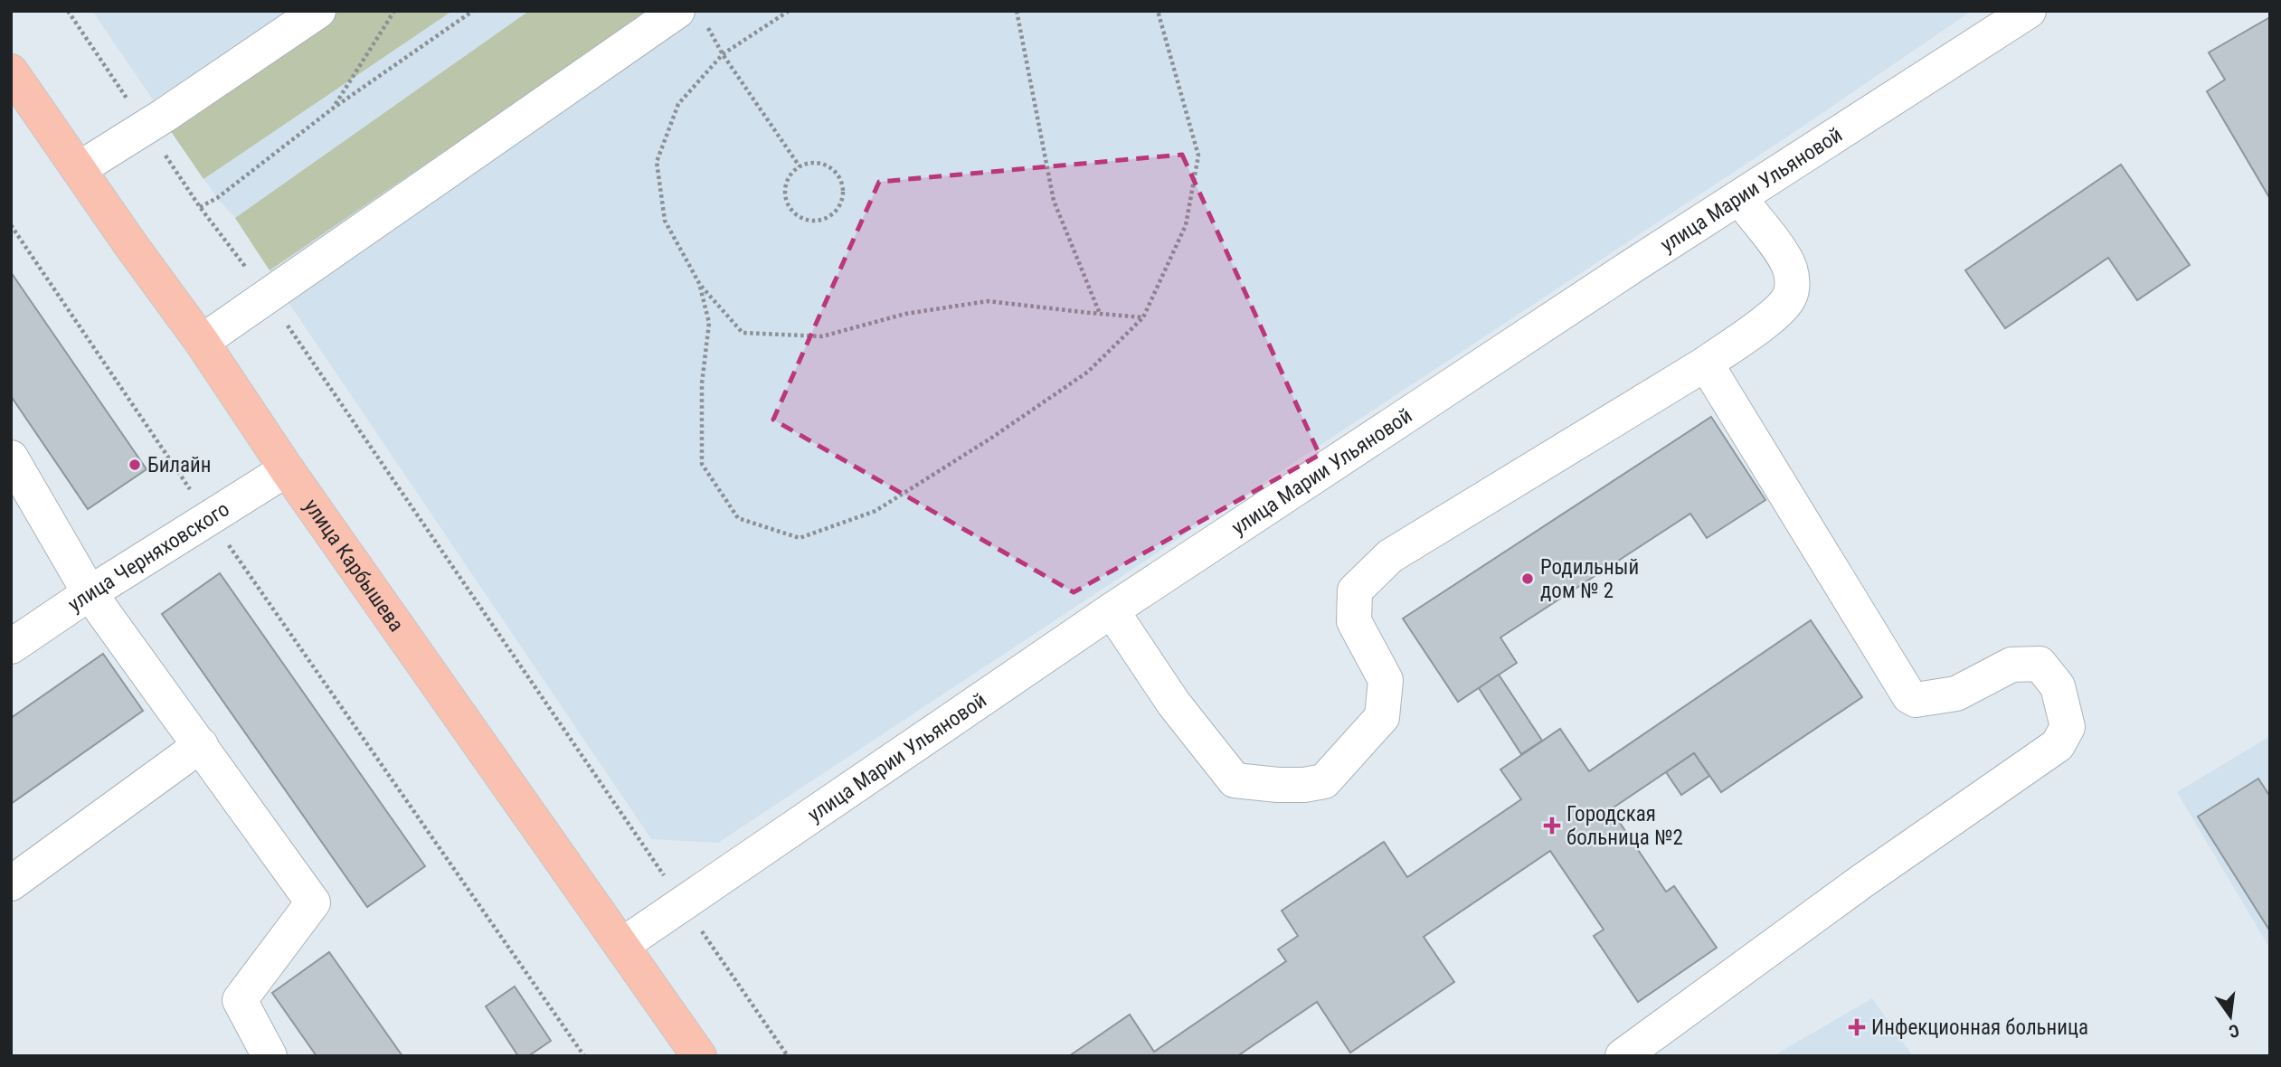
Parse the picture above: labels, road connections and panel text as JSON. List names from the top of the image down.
{
  "streets": {
    "main road": ["улица Карбышева"],
    "street": ["улица Марии Ульяновой", "улица Черняховского"]
  },
  "crossings": [
    ["улица Марии Ульяновой", "улица Карбышева"],
    ["улица Черняховского", "улица Карбышева"]
  ],
  "places": {
    "other": ["Билайн", "Родильный дом № 2"],
    "health": ["Городская больница №2", "Инфекционная больница"]
  },
  "north": "bottom"
}
